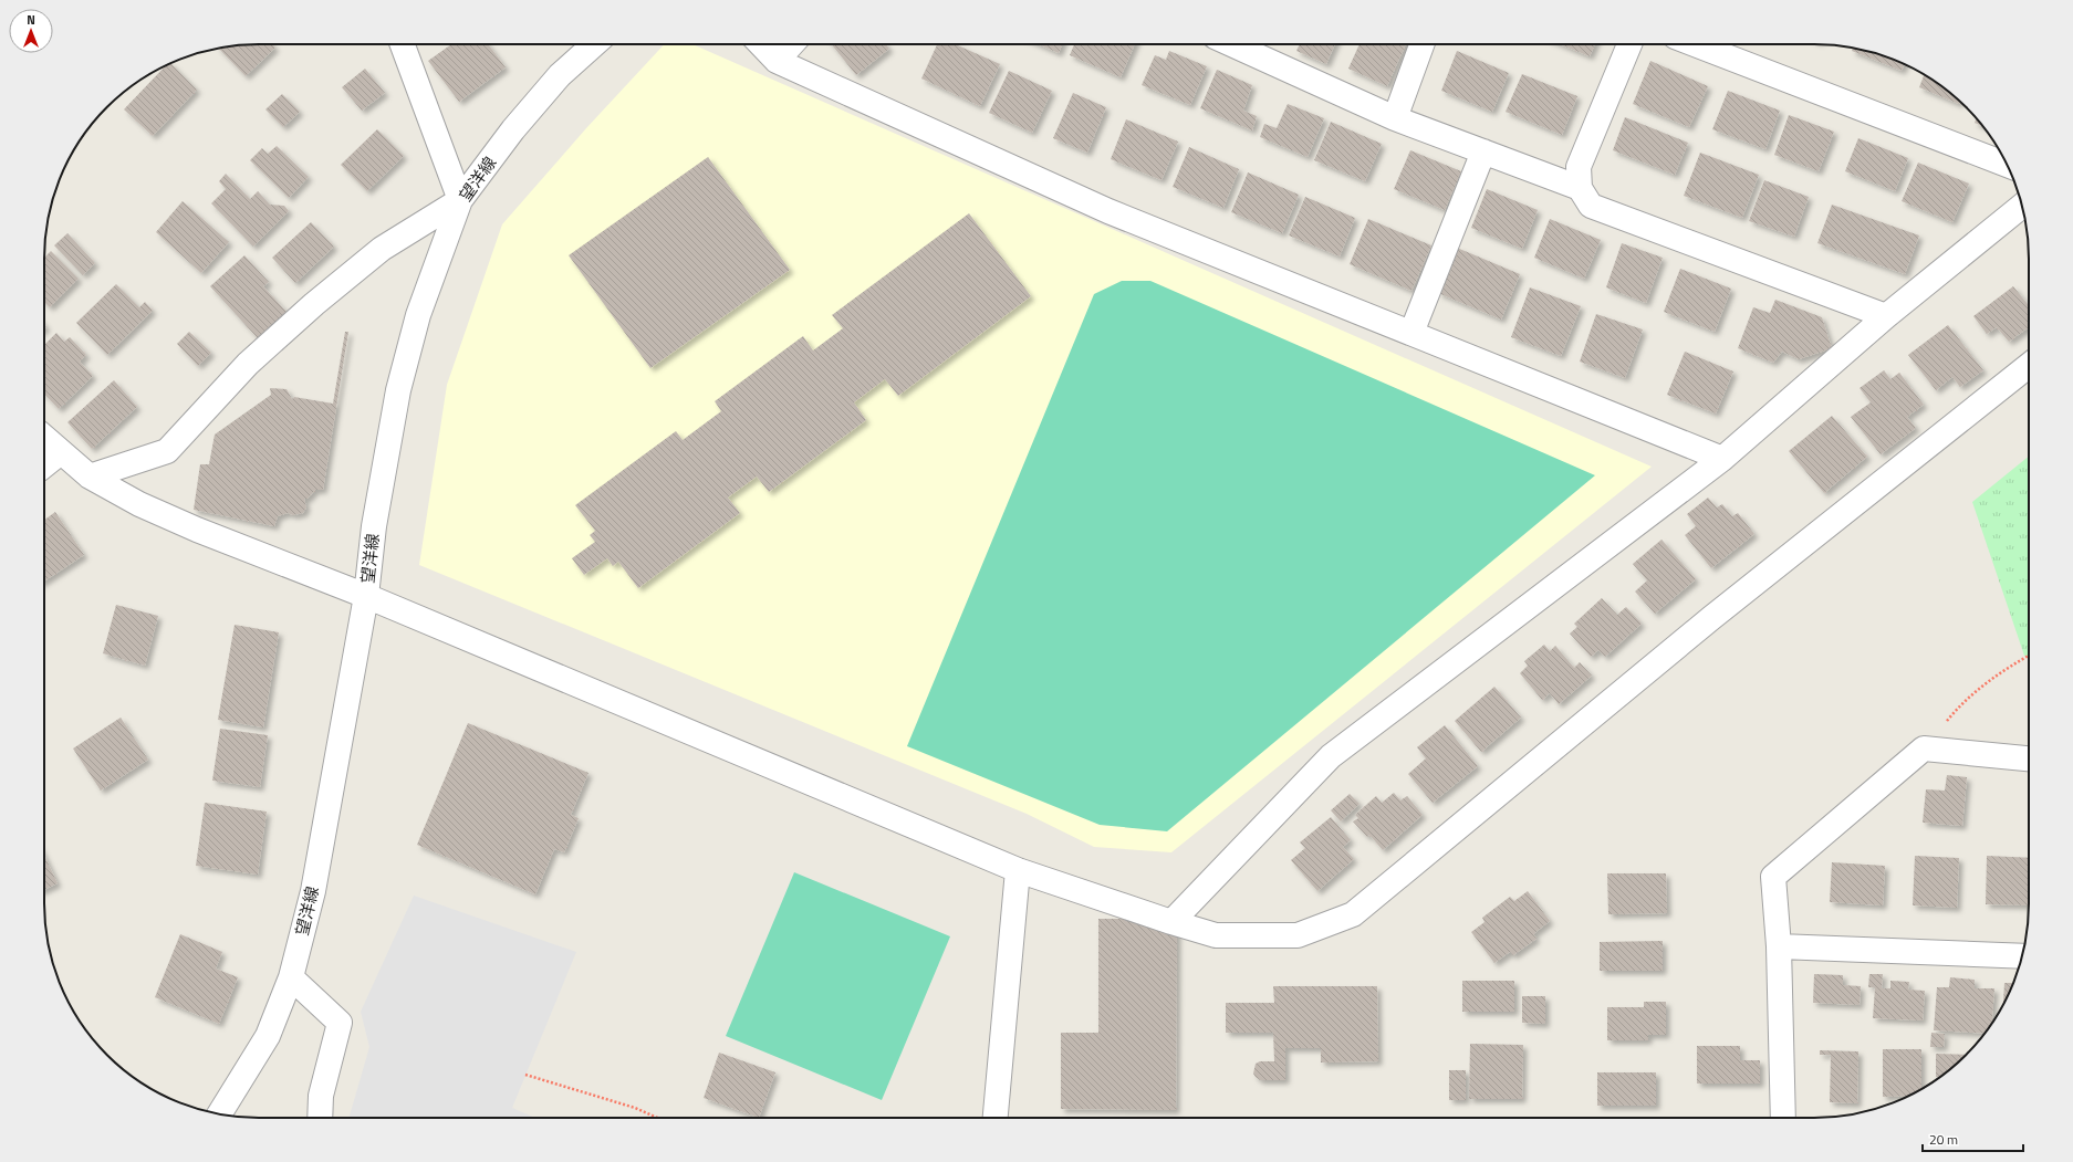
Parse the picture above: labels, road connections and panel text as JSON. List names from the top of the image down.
{
  "streets": {
    "street": ["望洋線"]
  },
  "scale_bar": "20 m",
  "north": "top"
}
